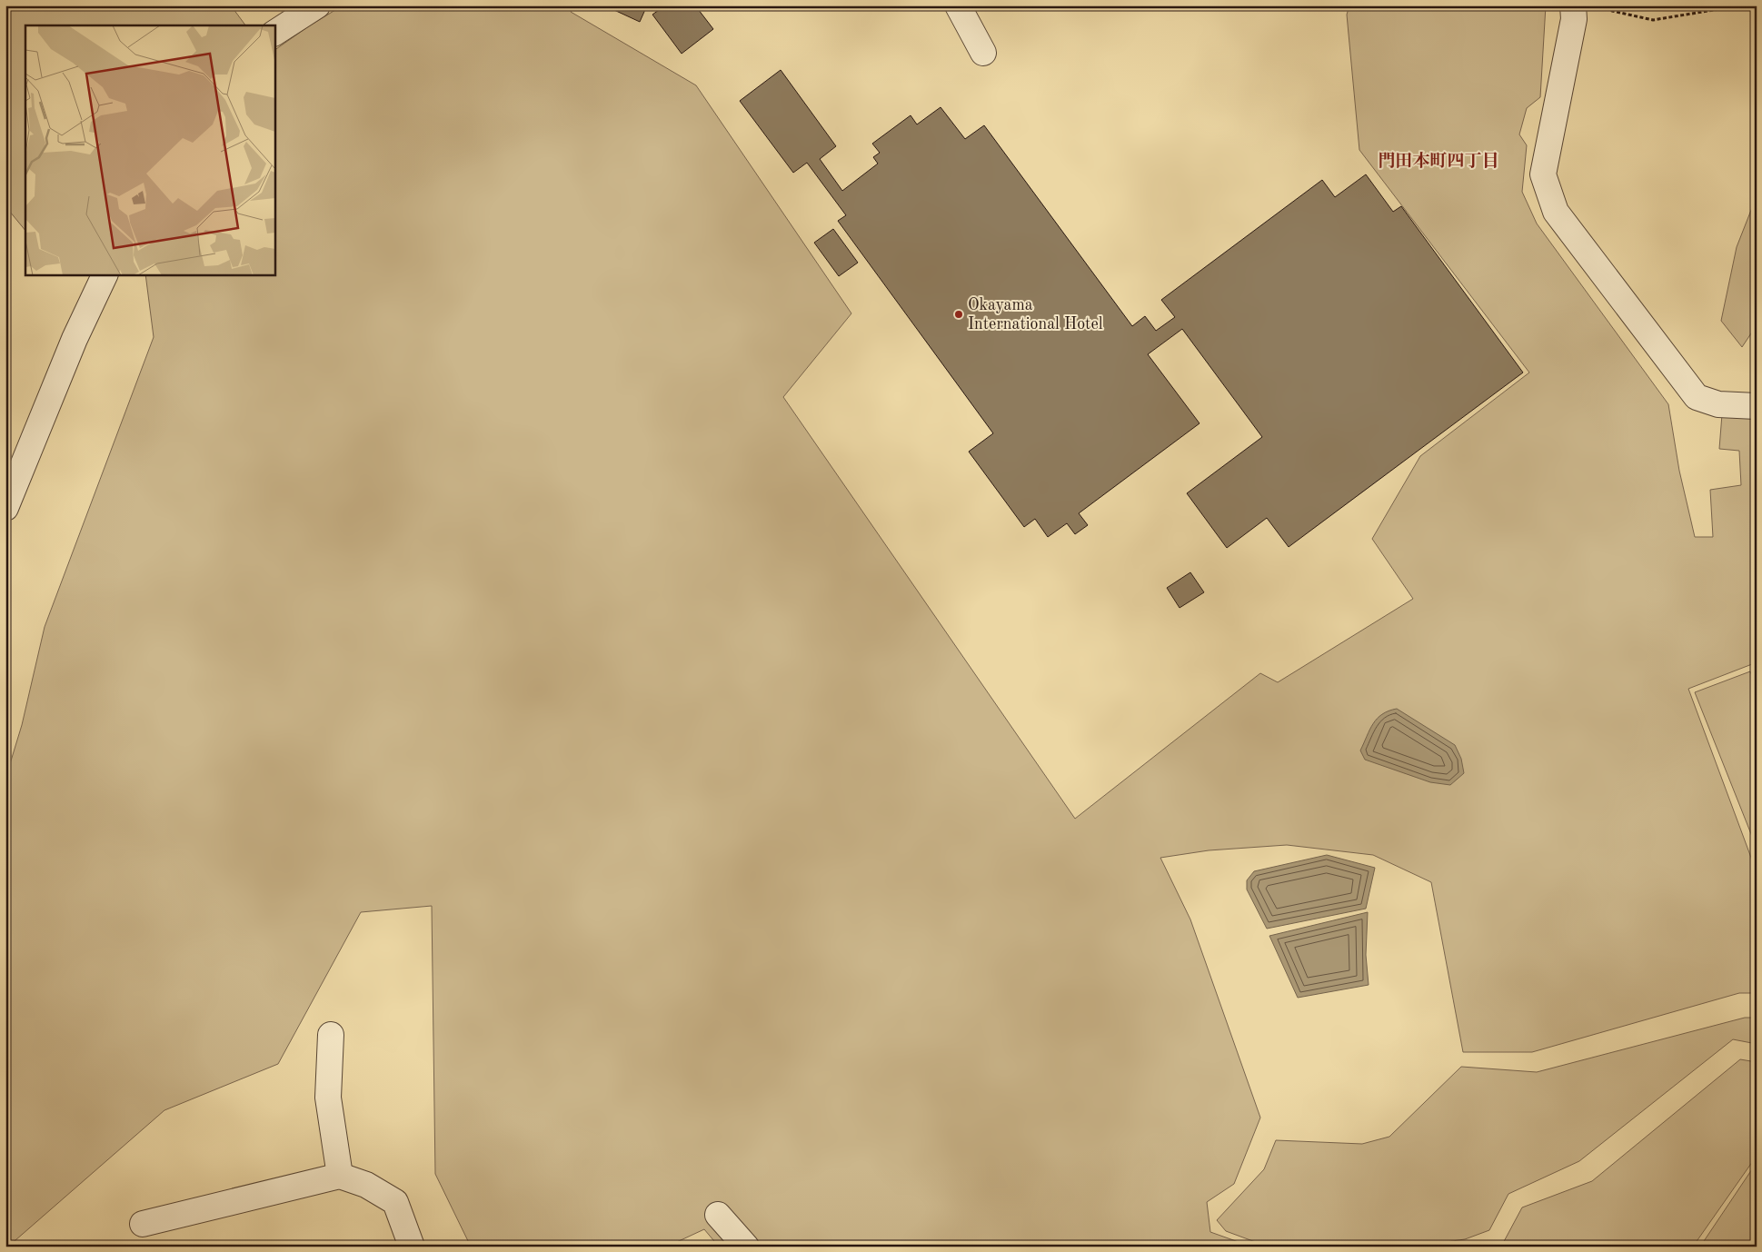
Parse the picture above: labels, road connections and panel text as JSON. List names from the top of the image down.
{
  "districts": ["門田本町四丁目"],
  "places": ["Okayama International Hotel"]
}
